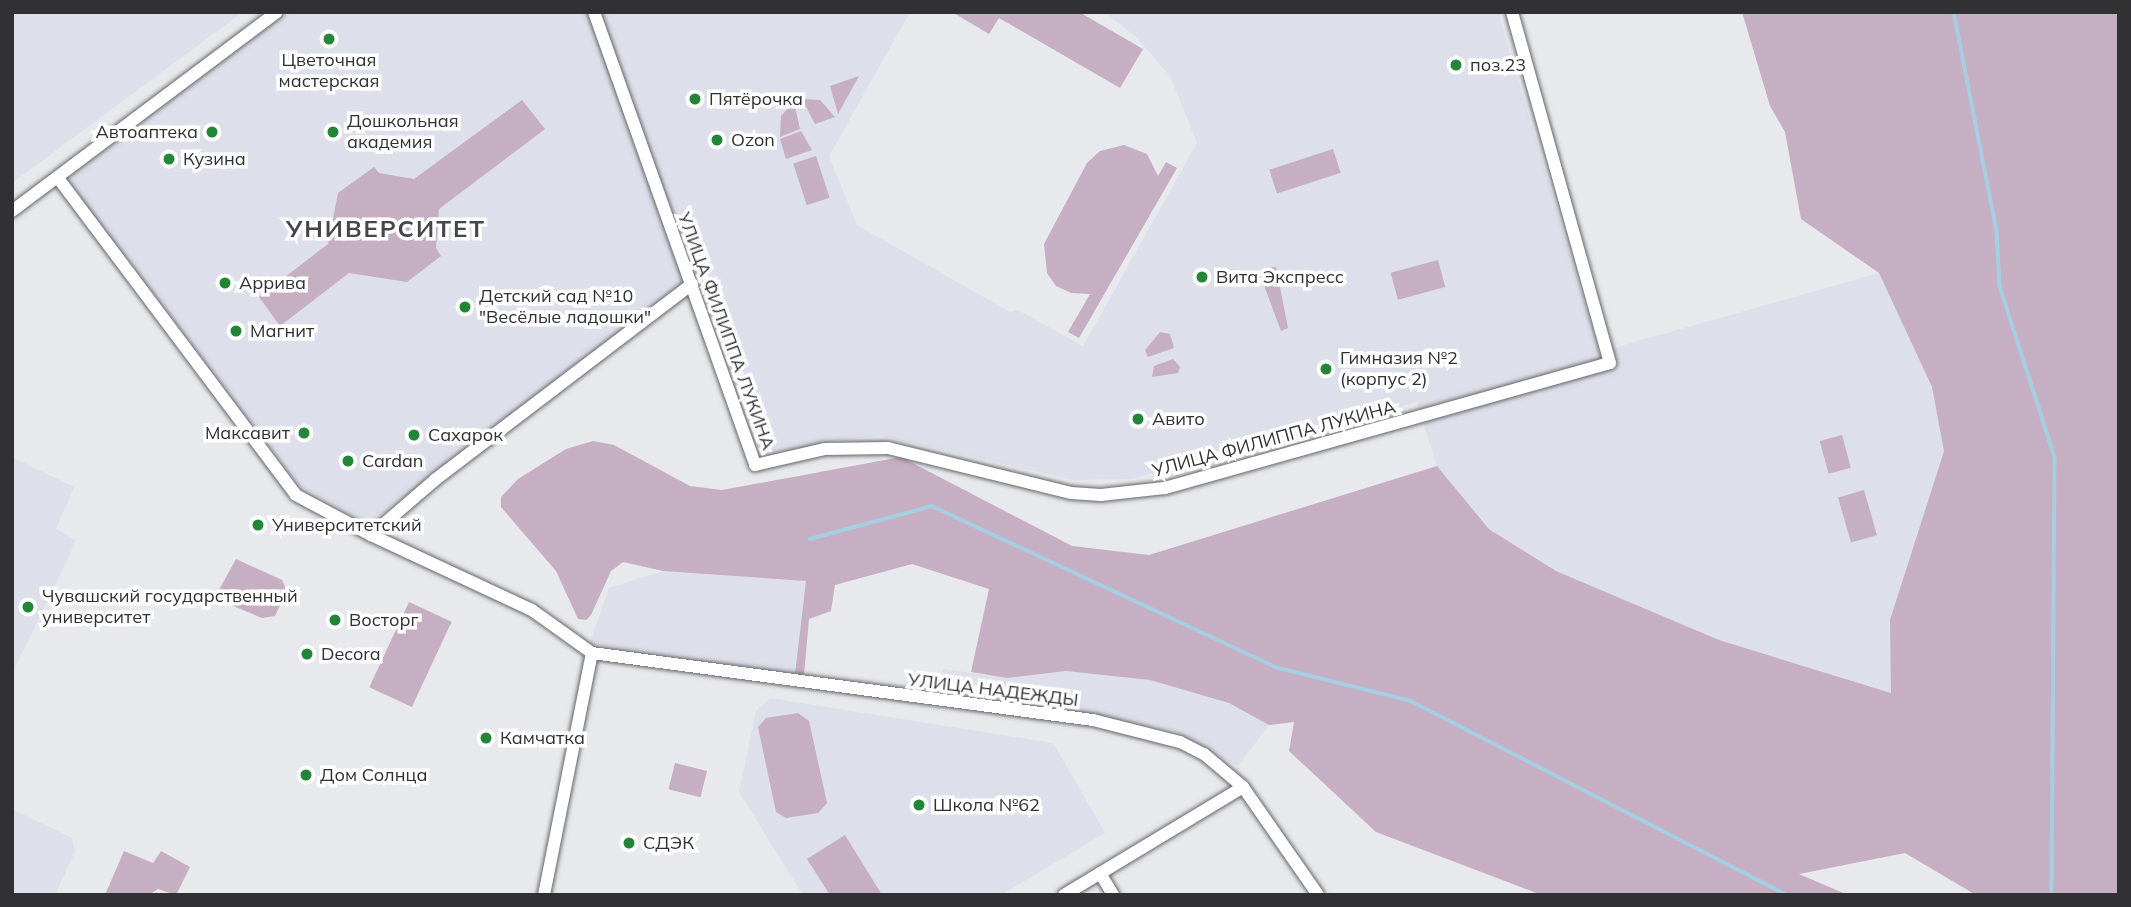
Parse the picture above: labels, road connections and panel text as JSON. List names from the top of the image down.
{
  "streets": {
    "street": ["УЛИЦА ФИЛИППА ЛУКИНА", "УЛИЦА НАДЕЖДЫ"]
  },
  "districts": ["УНИВЕРСИТЕТ"],
  "places": [
    "Цветочная мастерская",
    "поз.23",
    "Пятёрочка",
    "Автоаптека",
    "Дошкольная академия",
    "Ozon",
    "Кузина",
    "Вита Экспресс",
    "Аррива",
    "Детский сад №10 \"Весёлые ладошки\"",
    "Магнит",
    "Гимназия №2 (корпус 2)",
    "Авито",
    "Максавит",
    "Сахарок",
    "Cardan",
    "Университетский",
    "Чувашский государственный университет",
    "Восторг",
    "Decora",
    "Камчатка",
    "Дом Солнца",
    "Школа №62",
    "СДЭК"
  ]
}
